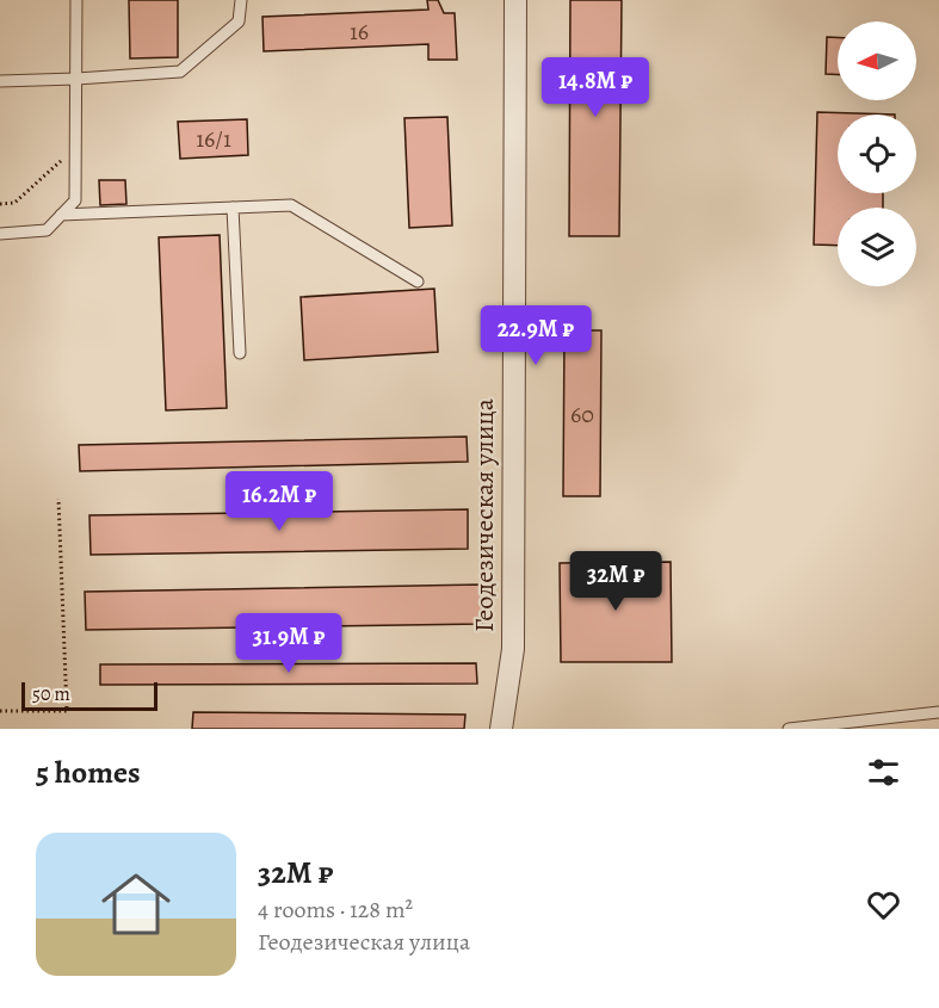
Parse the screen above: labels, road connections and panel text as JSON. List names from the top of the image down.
{
  "streets": {
    "street": ["Геодезическая улица"]
  },
  "house_numbers": ["16", "16/1", "60"],
  "scale_bar": "50 m",
  "north": "left",
  "page": {
    "price": [
      "14.8M ₽",
      "22.9M ₽",
      "16.2M ₽",
      "32M ₽",
      "31.9M ₽"
    ],
    "scale": "50 m",
    "heading": "5 homes",
    "list": [
      {
        "name": "32M ₽",
        "note": "4 rooms · 128 m² · Геодезическая улица"
      }
    ]
  }
}
